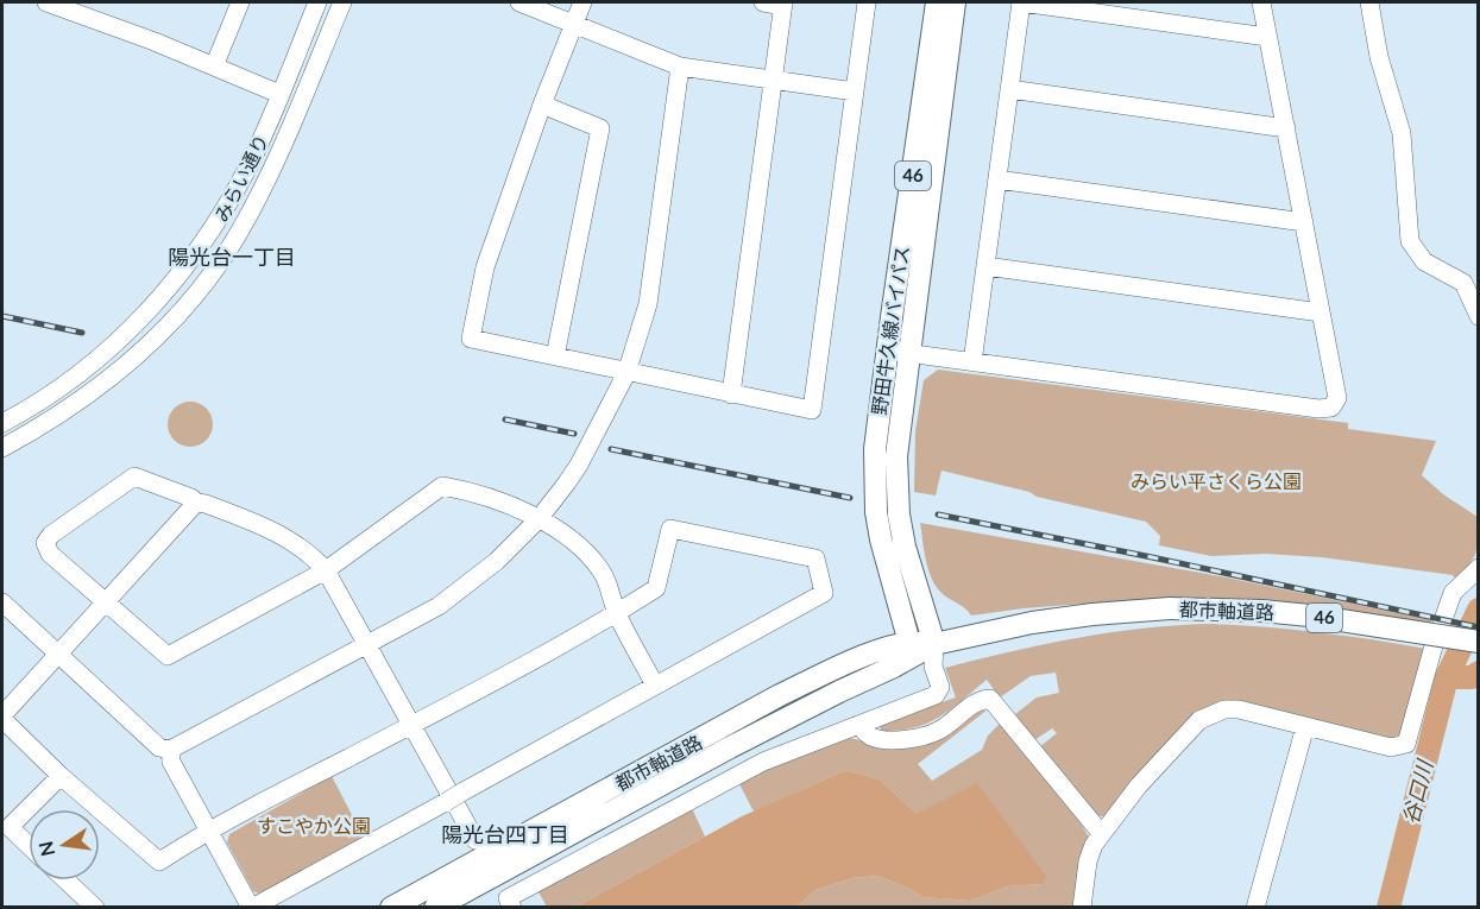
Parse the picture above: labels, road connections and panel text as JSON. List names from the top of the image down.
{
  "streets": {
    "main road": ["46", "野田牛久線バイパス", "都市軸道路"],
    "street": ["みらい通り"]
  },
  "crossings": [
    ["野田牛久線バイパス", "都市軸道路"]
  ],
  "districts": ["陽光台一丁目", "陽光台四丁目"],
  "water": ["谷口川"],
  "parks": ["みらい平さくら公園", "すこやか公園"],
  "north": "left"
}
